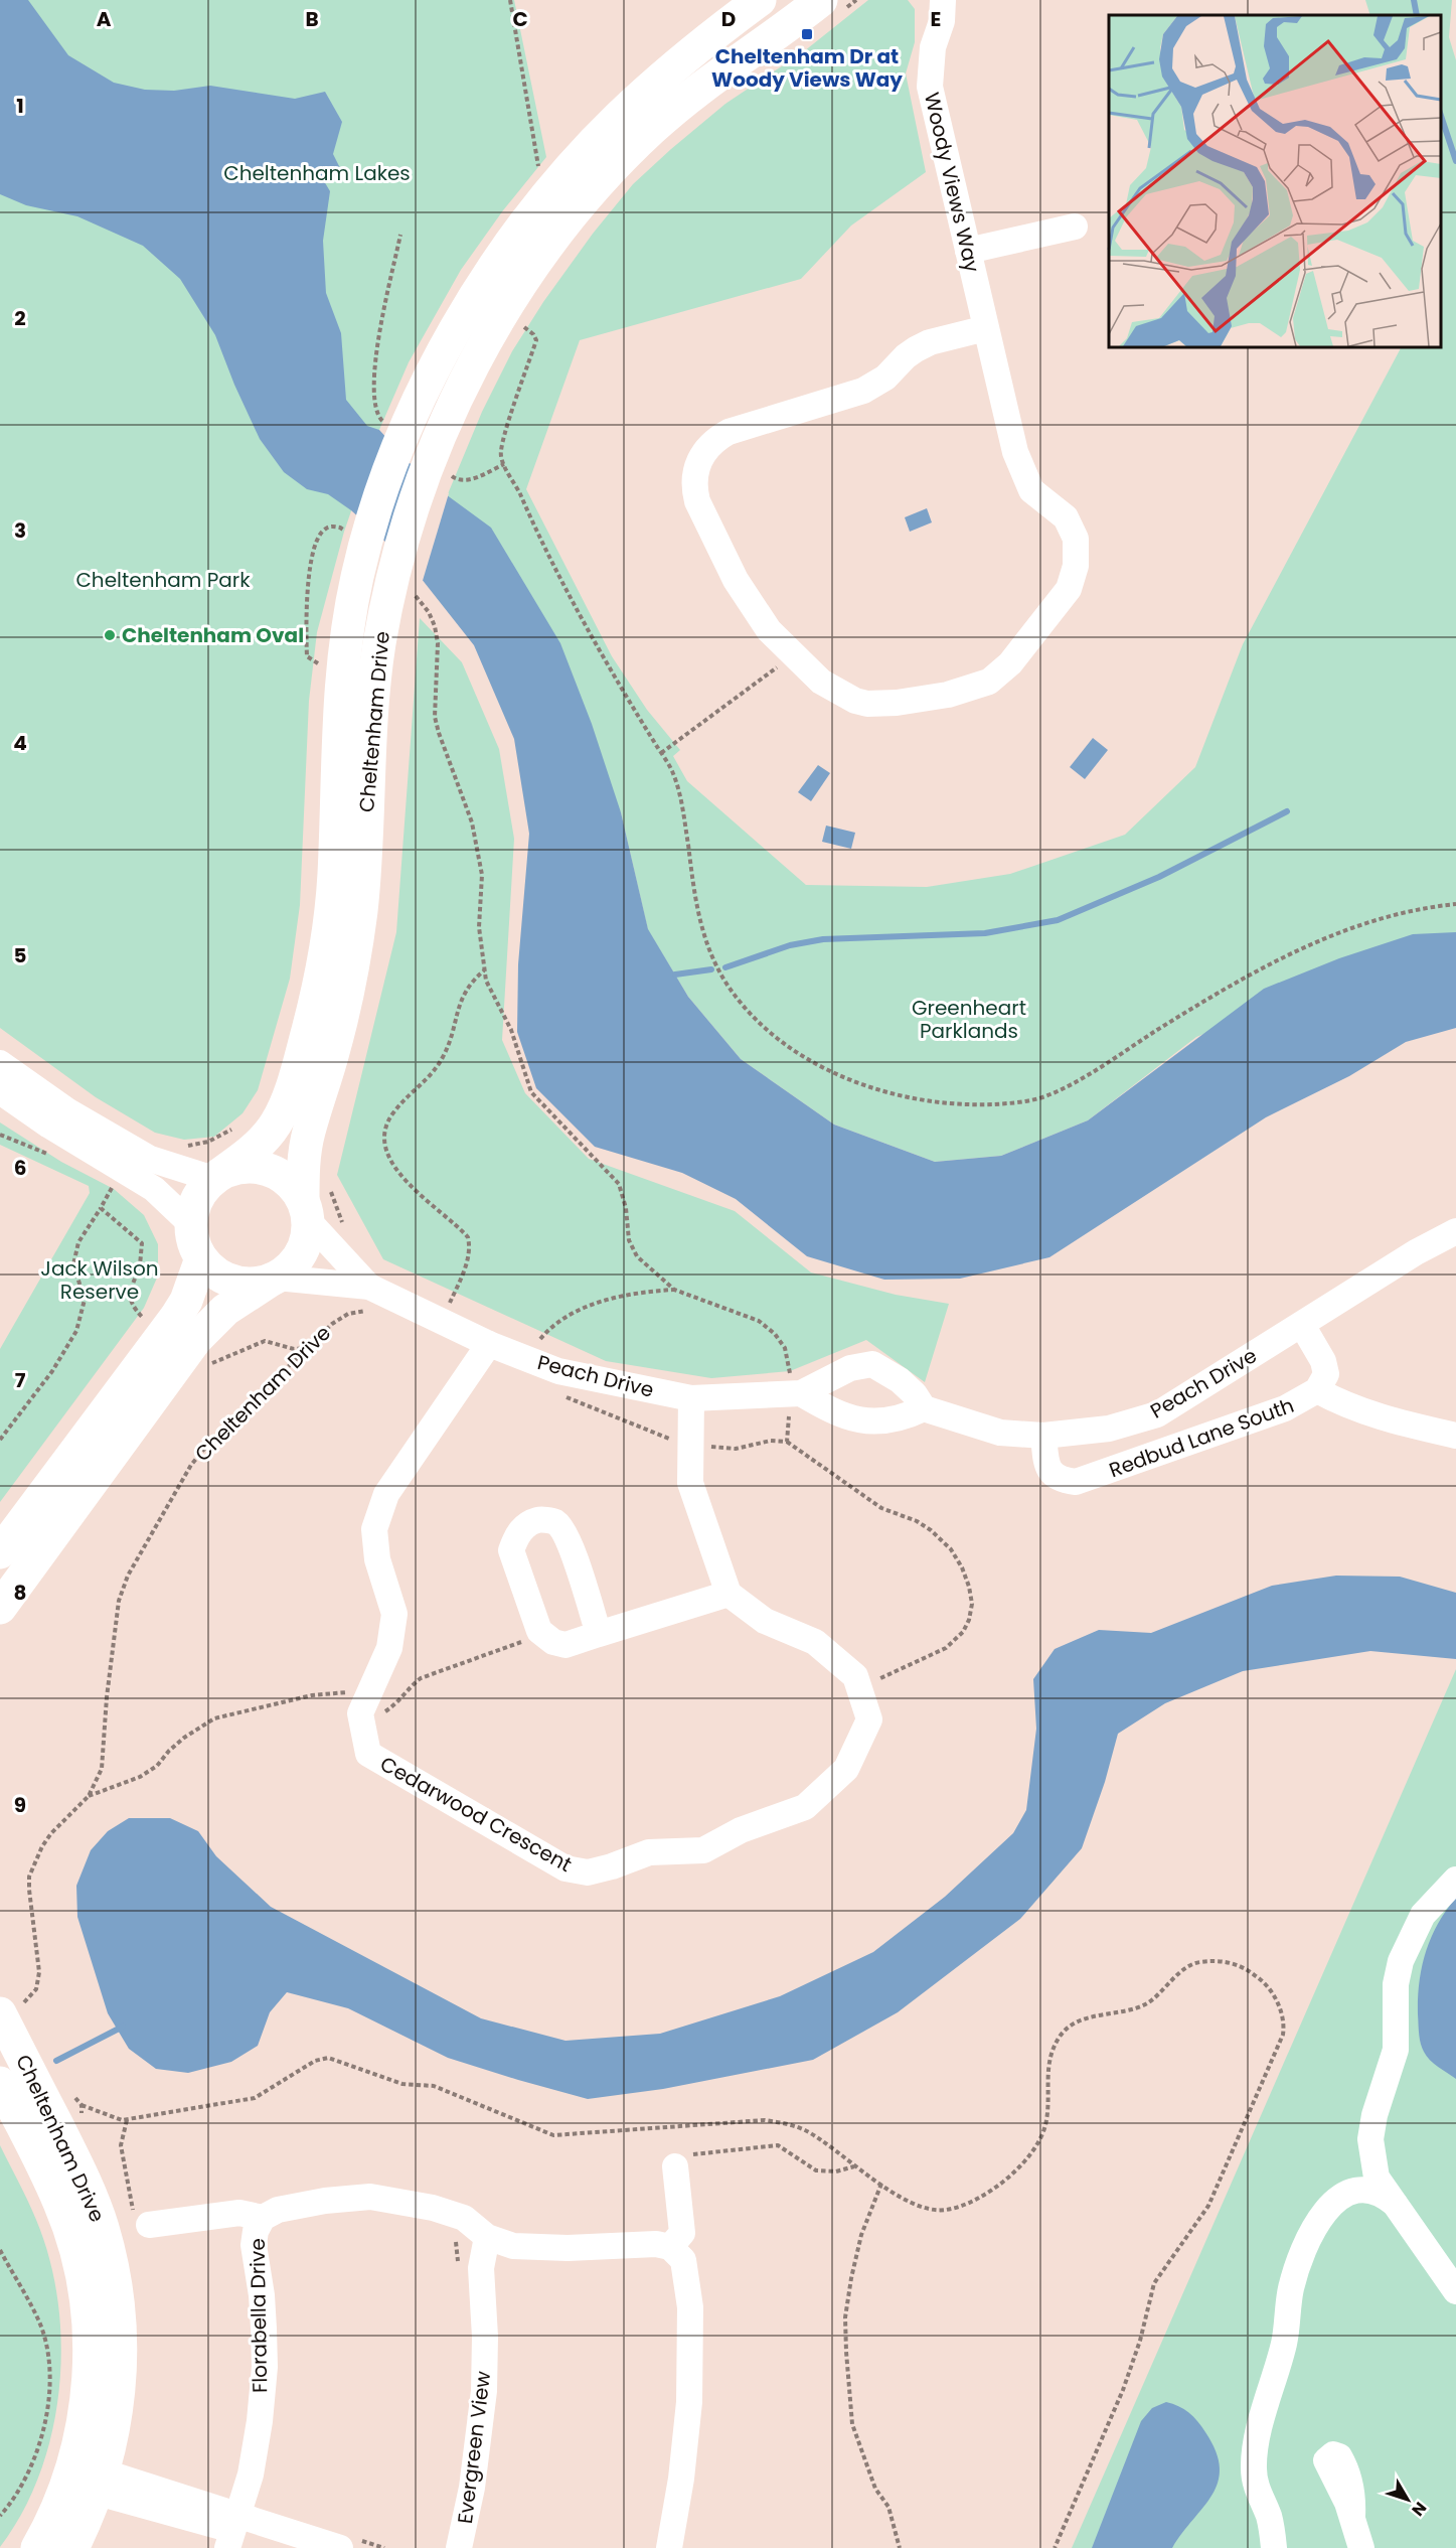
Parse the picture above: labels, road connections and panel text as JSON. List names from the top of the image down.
{
  "streets": {
    "main road": ["Cheltenham Drive"],
    "street": [
      "Woody Views Way",
      "Peach Drive",
      "Redbud Lane South",
      "Cedarwood Crescent",
      "Florabella Drive",
      "Evergreen View"
    ]
  },
  "crossings": [
    ["Cheltenham Drive", "Peach Drive"],
    ["Peach Drive", "Redbud Lane South"],
    ["Florabella Drive", "Evergreen View"]
  ],
  "parks": [
    "Cheltenham Lakes",
    "Cheltenham Park",
    "Greenheart Parklands",
    "Jack Wilson Reserve"
  ],
  "places": {
    "transit": ["Cheltenham Dr at Woody Views Way"],
    "other": ["Cheltenham Oval"]
  },
  "north": "bottom right",
  "grid": {
    "columns": [
      "A",
      "B",
      "C",
      "D",
      "E"
    ],
    "rows": [
      "1",
      "2",
      "3",
      "4",
      "5",
      "6",
      "7",
      "8",
      "9"
    ]
  }
}
